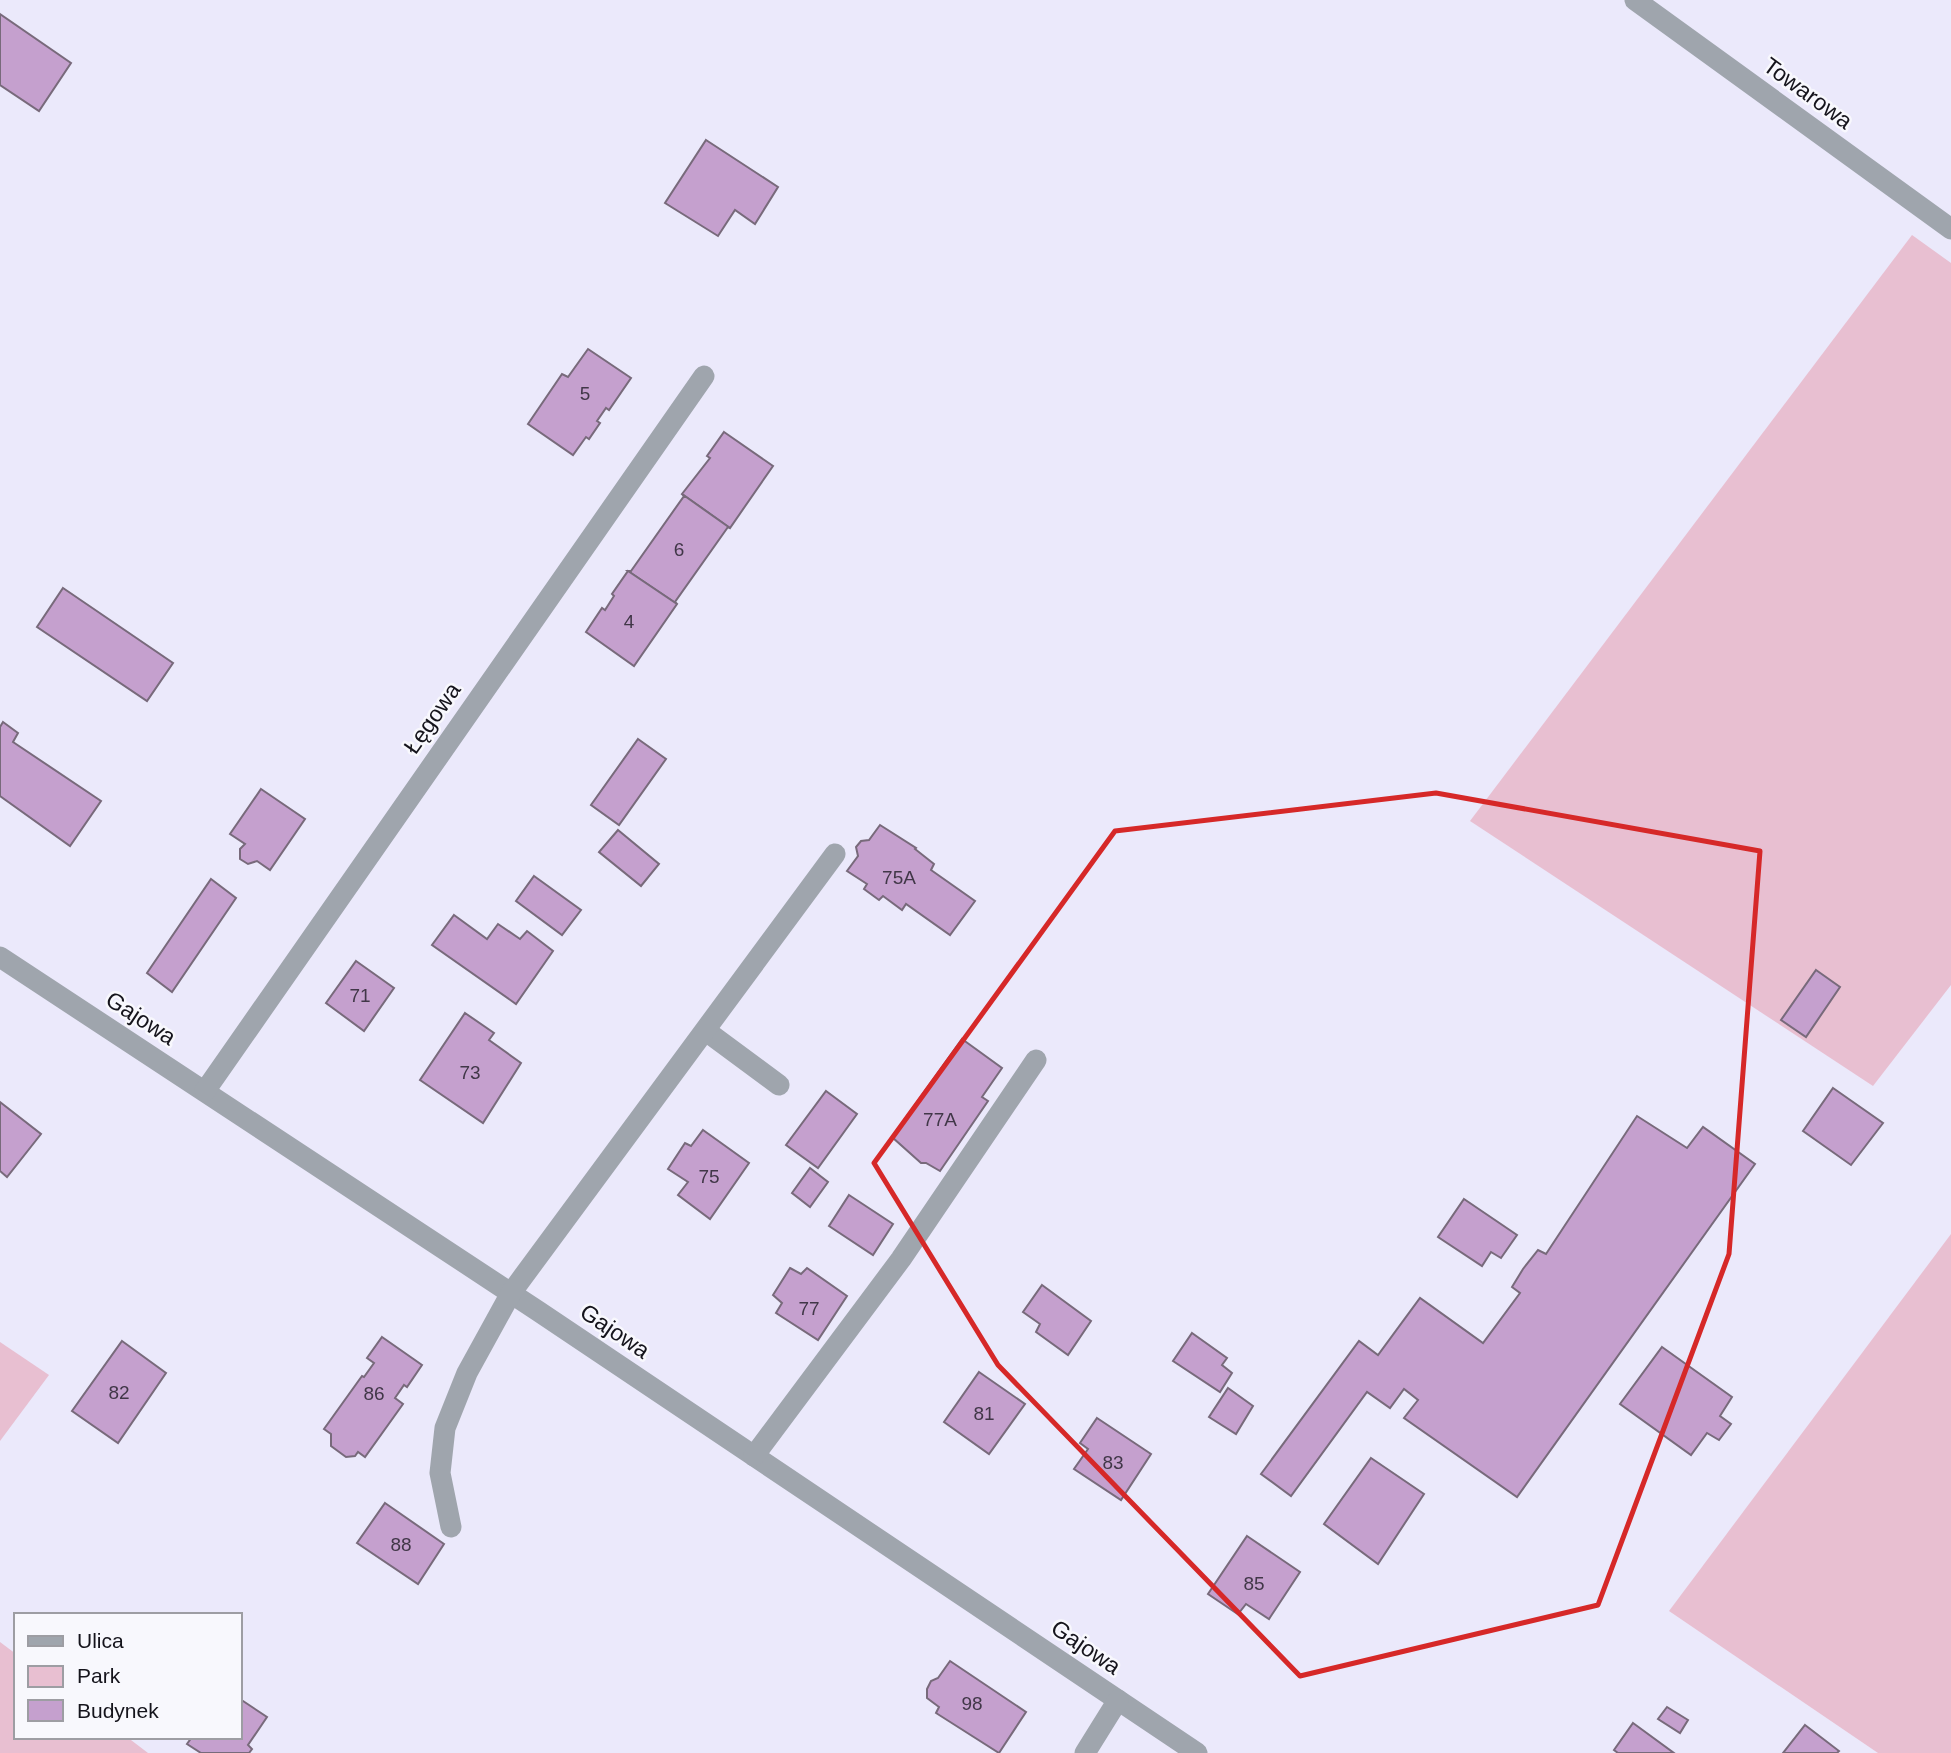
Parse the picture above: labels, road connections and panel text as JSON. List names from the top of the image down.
{
  "streets": {
    "street": ["Towarowa", "Łęgowa", "Gajowa"]
  },
  "crossings": [
    ["Łęgowa", "Gajowa"]
  ],
  "house_numbers": [
    "5",
    "6",
    "4",
    "75A",
    "71",
    "73",
    "77A",
    "75",
    "77",
    "82",
    "86",
    "81",
    "83",
    "88",
    "85",
    "98"
  ],
  "legend": ["Ulica", "Park", "Budynek"]
}
